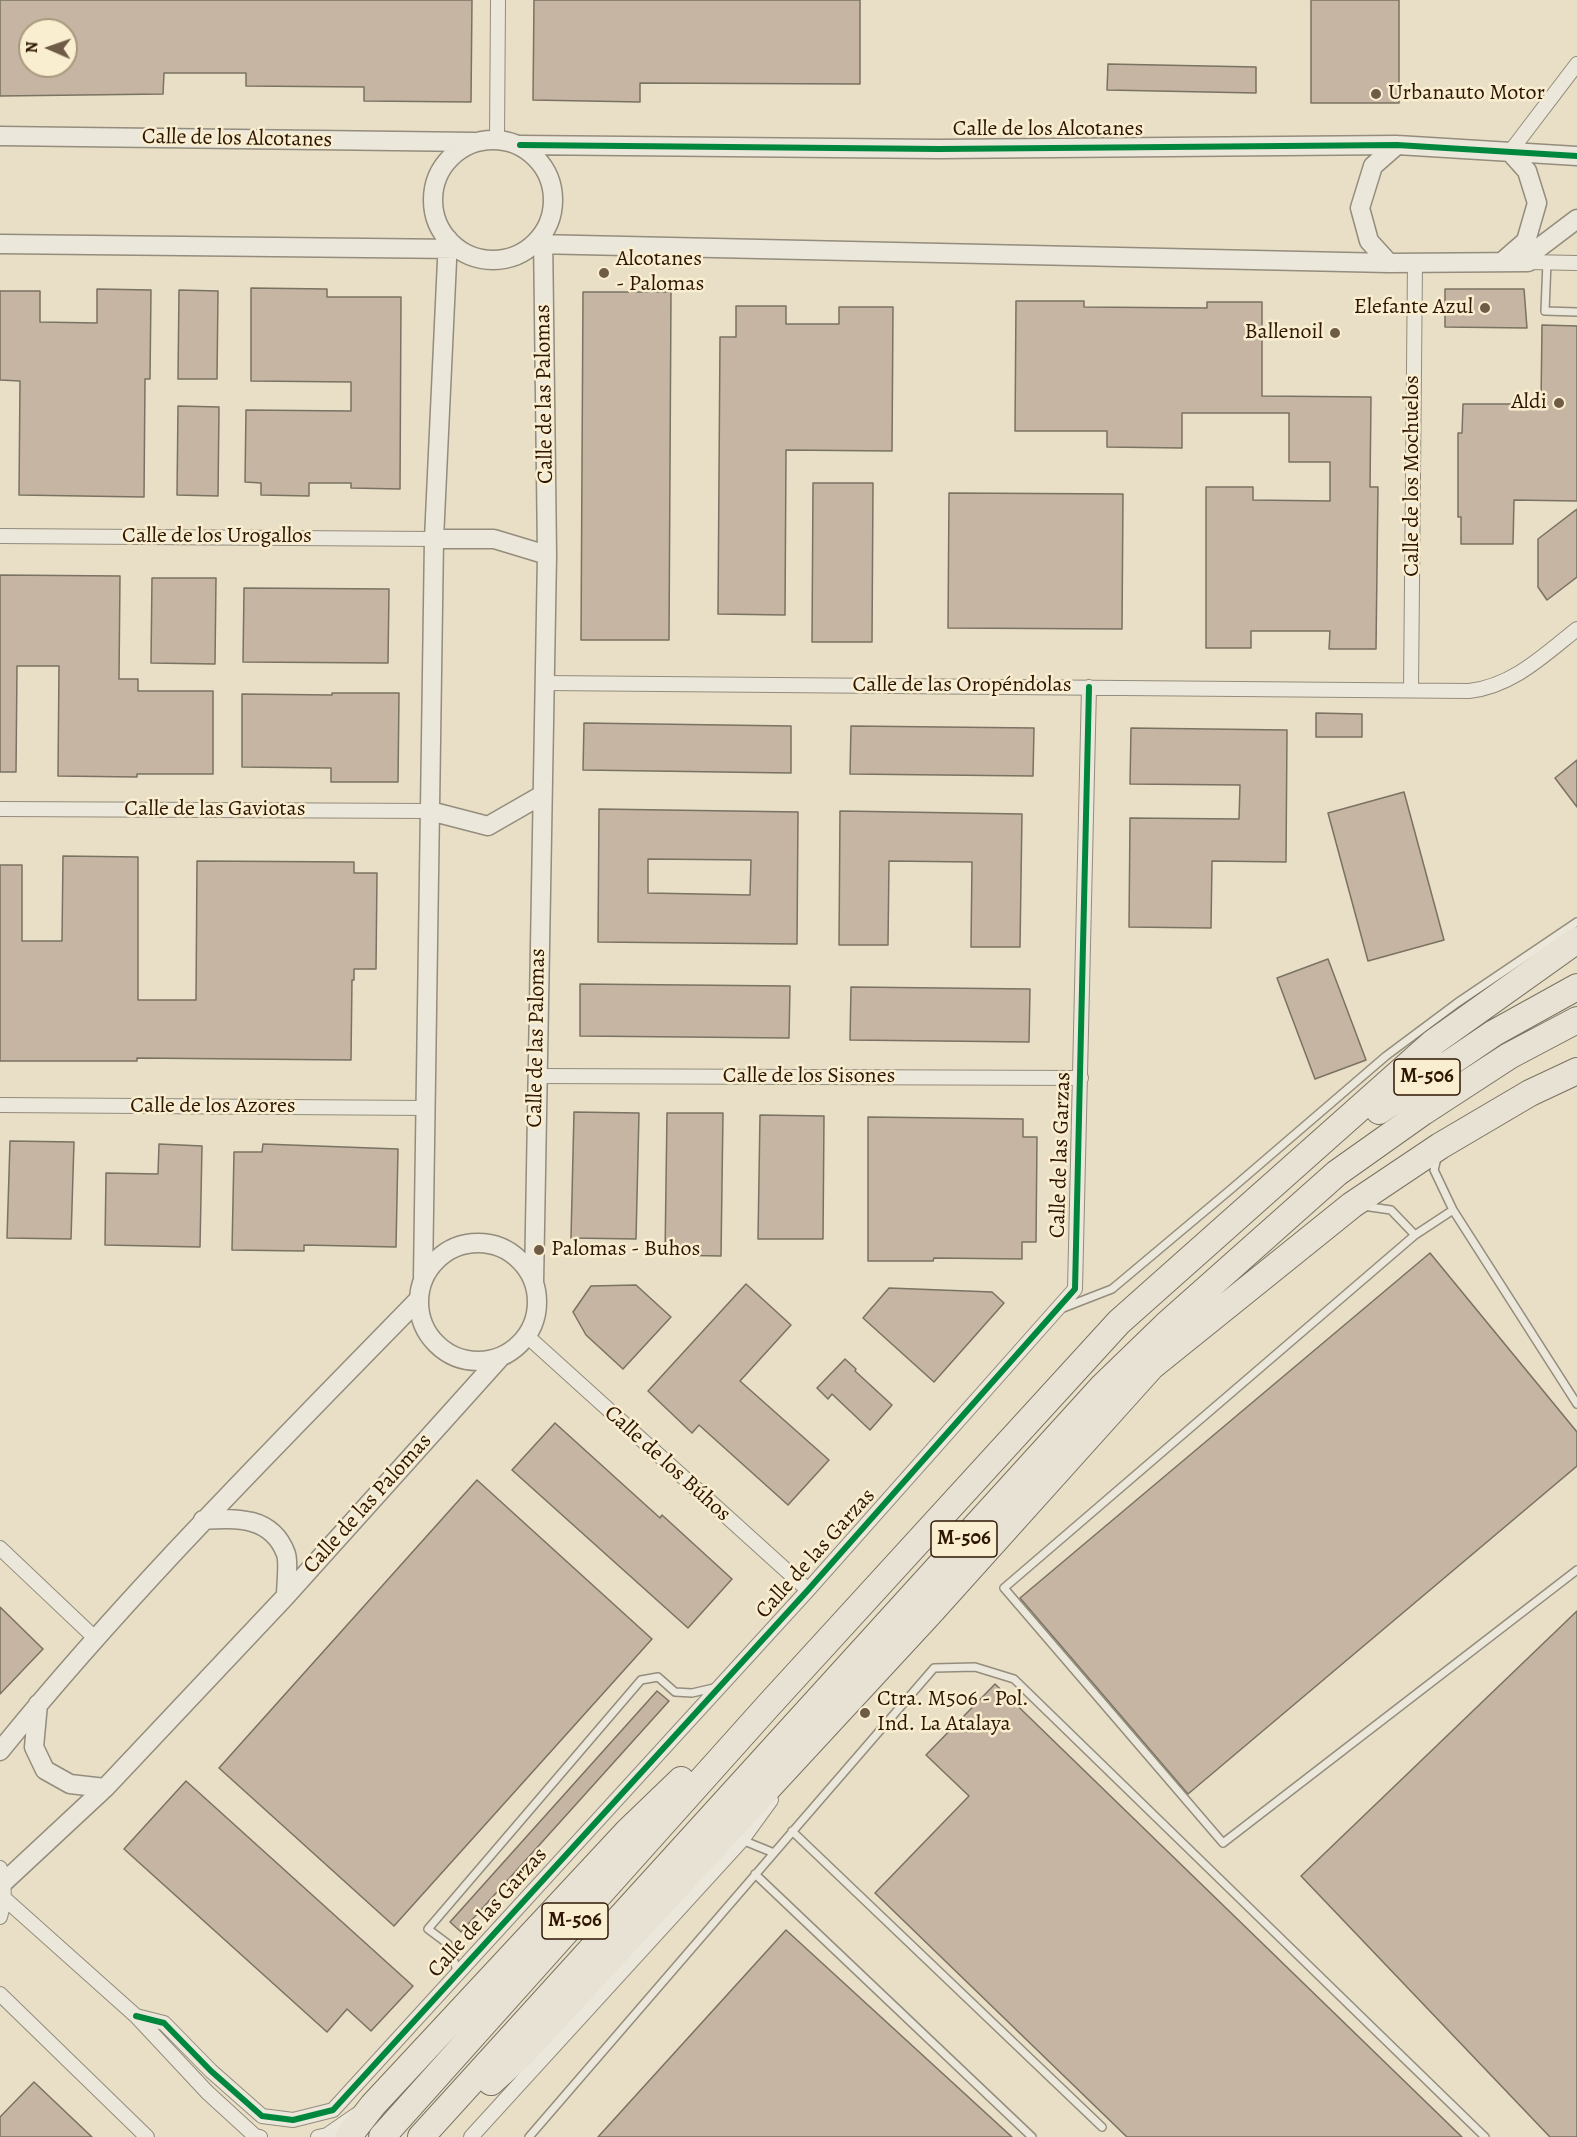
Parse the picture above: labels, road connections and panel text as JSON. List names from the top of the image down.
{
  "streets": {
    "highway": ["M-506"],
    "street": [
      "Calle de los Alcotanes",
      "Calle de las Palomas",
      "Calle de los Mochuelos",
      "Calle de los Urogallos",
      "Calle de las Oropéndolas",
      "Calle de las Gaviotas",
      "Calle de los Sisones",
      "Calle de los Azores",
      "Calle de las Garzas",
      "Calle de los Búhos"
    ]
  },
  "crossings": [
    ["Calle de los Alcotanes", "Calle de las Palomas"],
    ["Calle de los Alcotanes", "Calle de los Mochuelos"],
    ["Calle de las Palomas", "Calle de las Oropéndolas"],
    ["Calle de las Palomas", "Calle de los Sisones"],
    ["Calle de las Palomas", "Calle de los Búhos"],
    ["Calle de los Mochuelos", "Calle de las Oropéndolas"],
    ["Calle de las Oropéndolas", "Calle de las Garzas"],
    ["Calle de los Sisones", "Calle de las Garzas"],
    ["Calle de las Garzas", "Calle de los Búhos"]
  ],
  "places": [
    "Urbanauto Motor",
    "Alcotanes - Palomas",
    "Elefante Azul",
    "Ballenoil",
    "Aldi",
    "Palomas - Buhos",
    "Ctra. M506 - Pol. Ind. La Atalaya"
  ],
  "north": "left"
}
